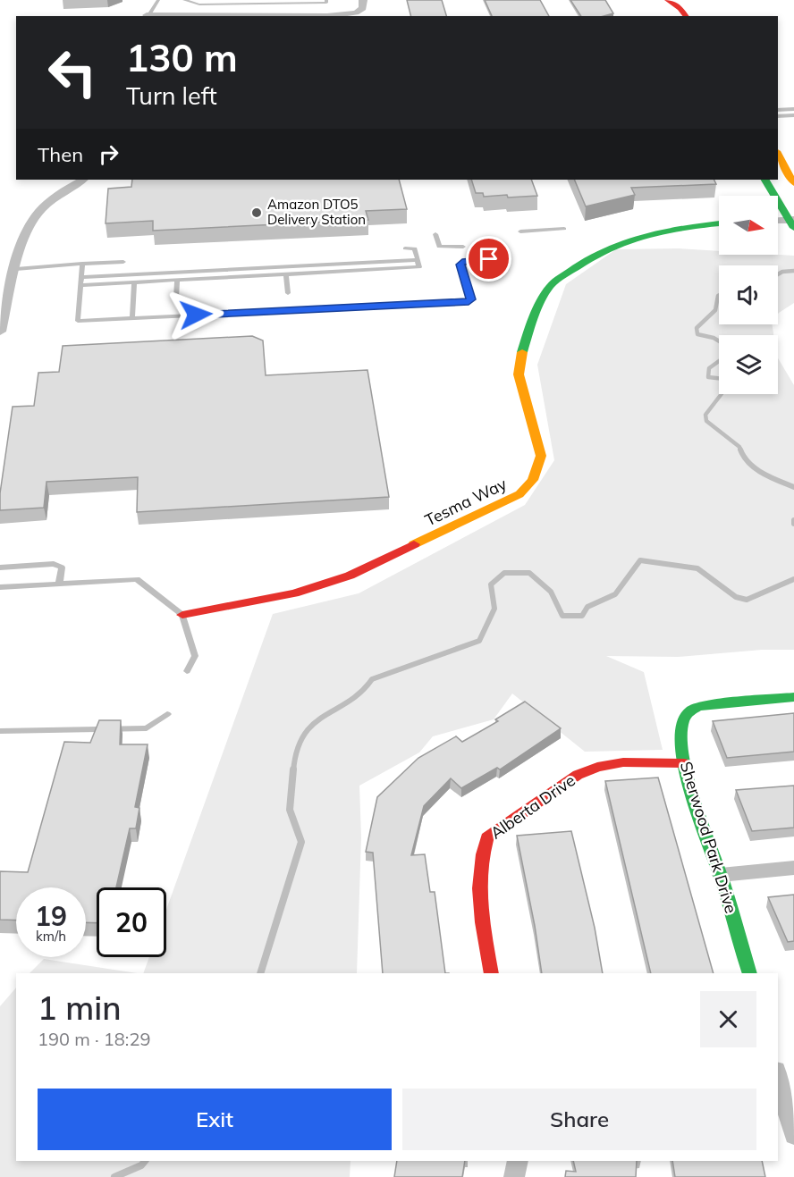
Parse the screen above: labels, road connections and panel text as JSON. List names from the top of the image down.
{
  "streets": {
    "street": ["Tesma Way", "Alberta Drive", "Sherwood Park Drive"]
  },
  "crossings": [
    ["Alberta Drive", "Sherwood Park Drive"]
  ],
  "places": ["Amazon DTO5 Delivery Station"],
  "north": "right",
  "page": {
    "turn": ["130 m", "Turn left"],
    "then": "Then",
    "speed": "19 km/h",
    "limit": "20",
    "heading": ["1 min", "190 m · 18:29"],
    "buttons": ["Exit", "Share"]
  }
}
